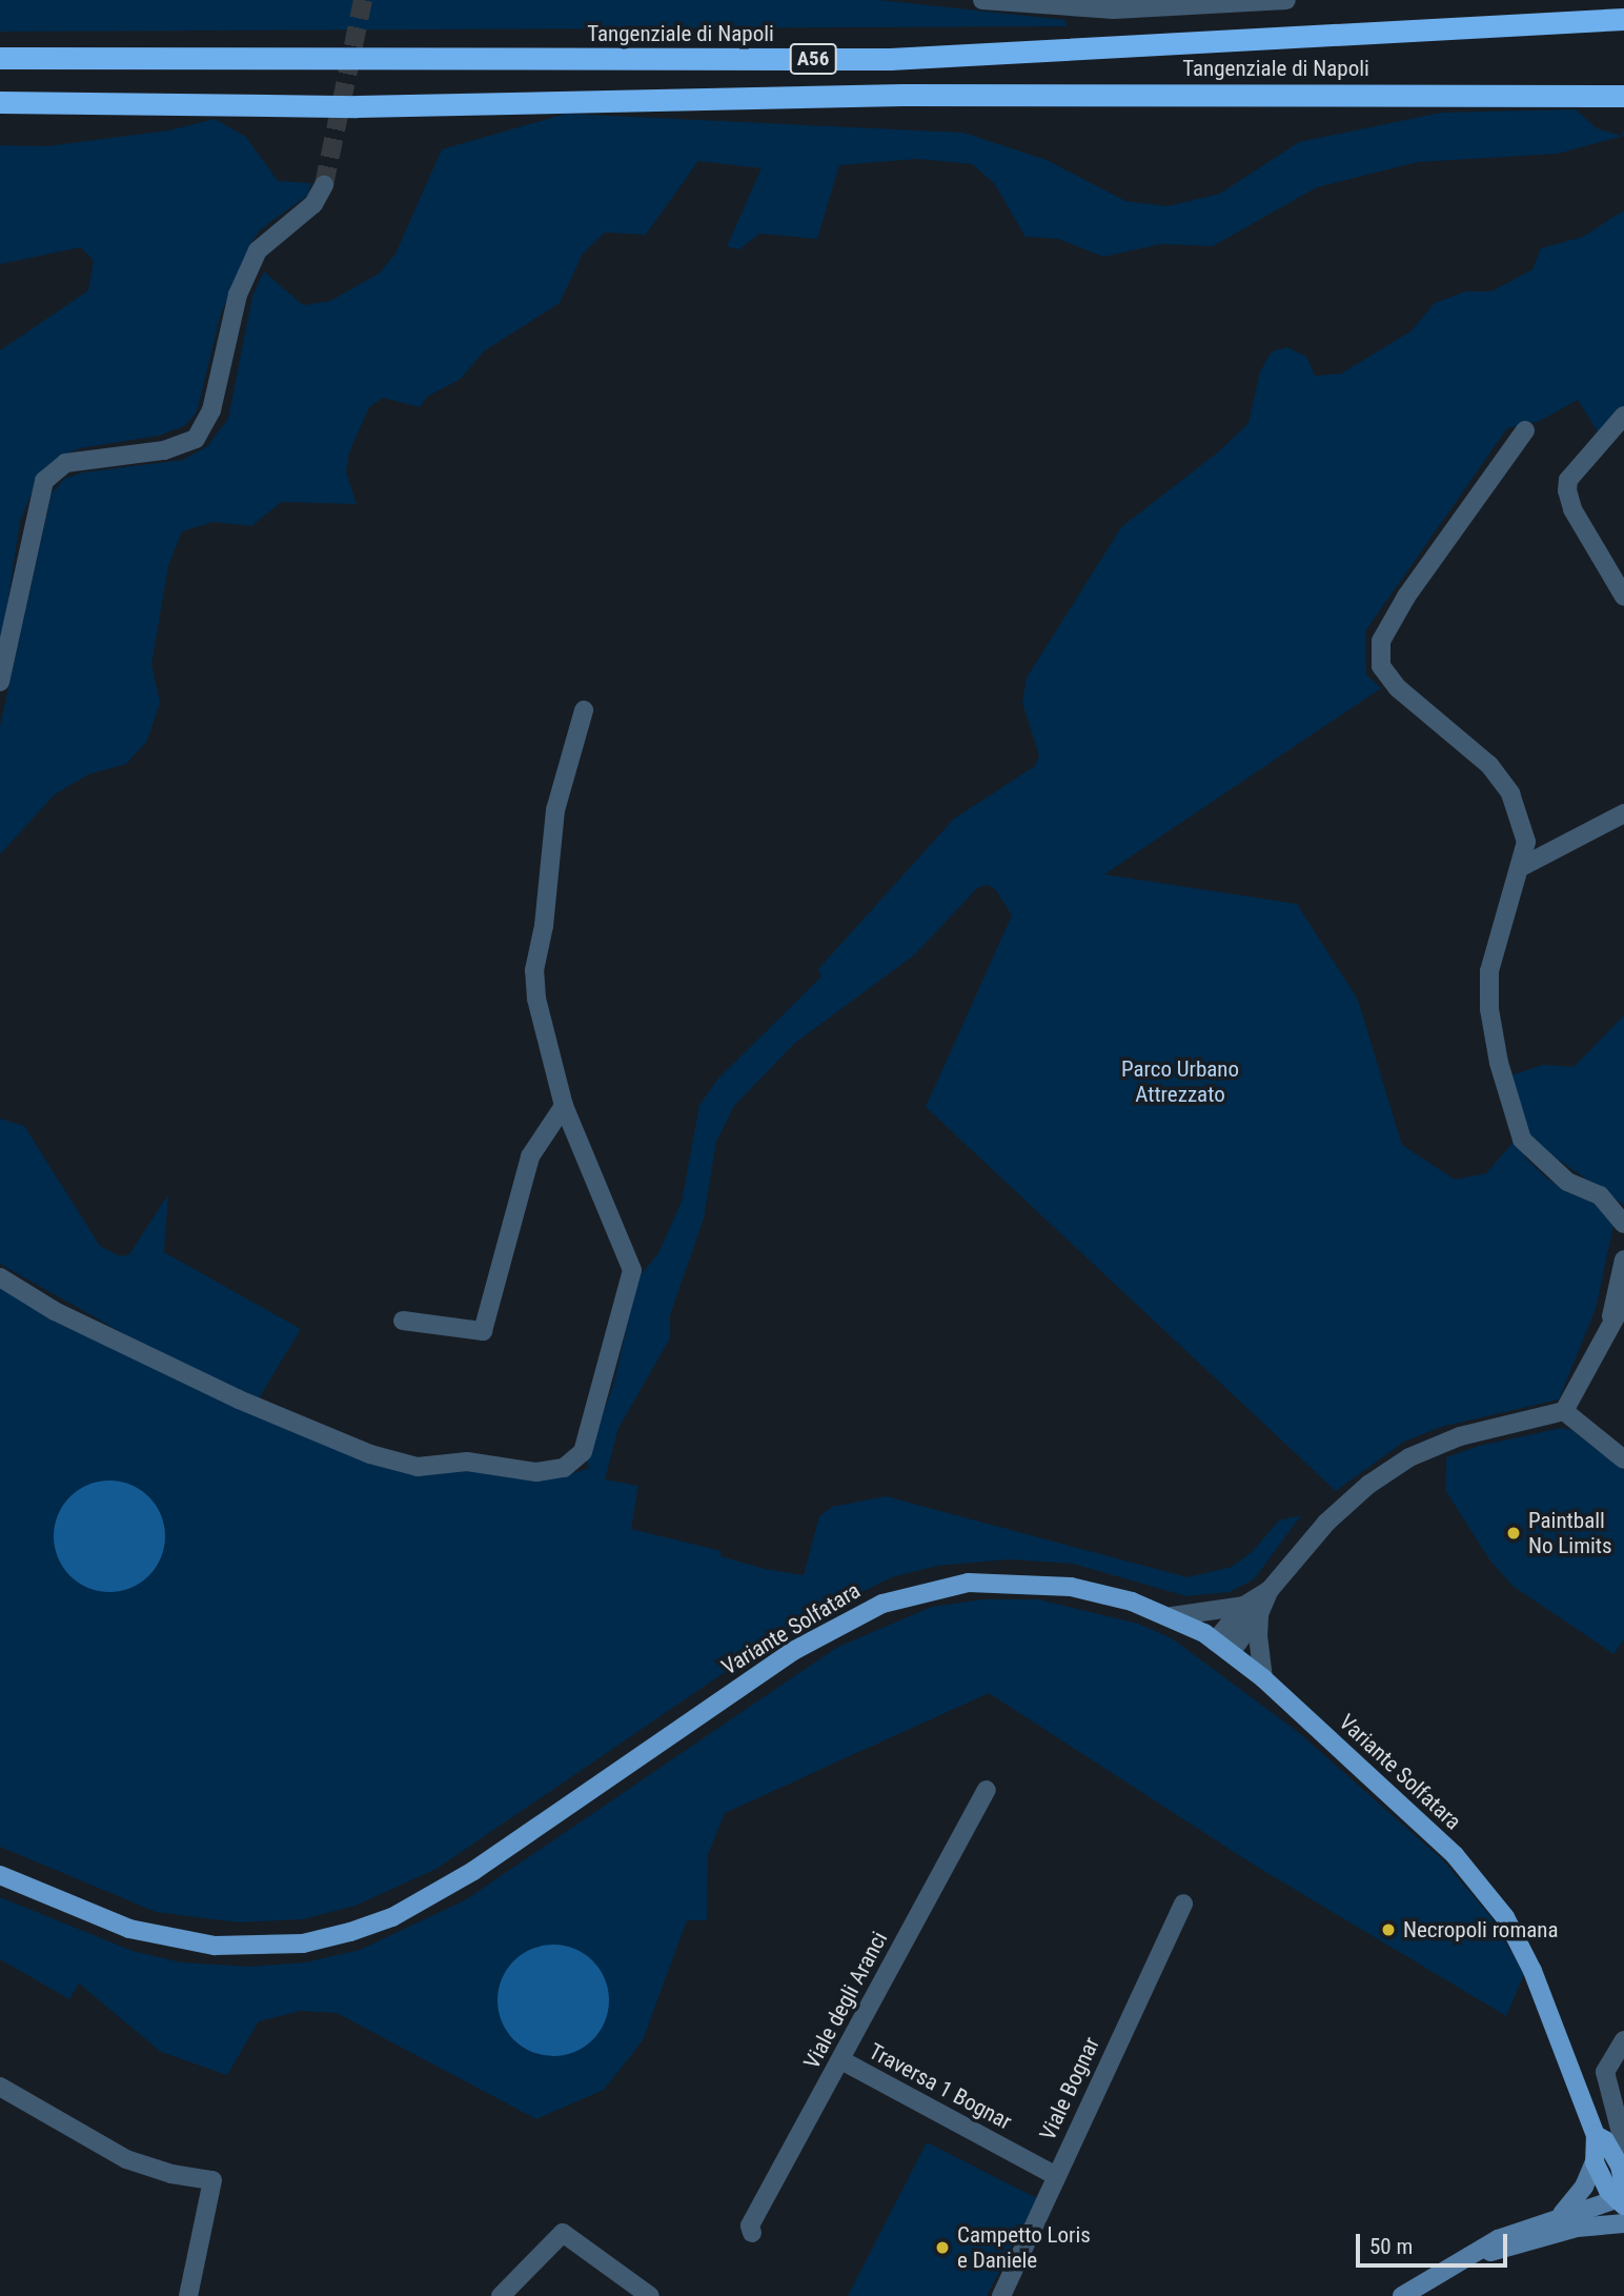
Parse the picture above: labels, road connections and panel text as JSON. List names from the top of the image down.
{
  "streets": {
    "highway": ["Tangenziale di Napoli", "A56"],
    "main road": ["Variante Solfatara"],
    "street": ["Viale degli Aranci", "Traversa 1 Bognar", "Viale Bognar"]
  },
  "crossings": [
    ["Viale degli Aranci", "Traversa 1 Bognar"],
    ["Traversa 1 Bognar", "Viale Bognar"]
  ],
  "parks": ["Parco Urbano Attrezzato"],
  "places": ["Paintball No Limits", "Necropoli romana", "Campetto Loris e Daniele"],
  "scale_bar": "50 m"
}
